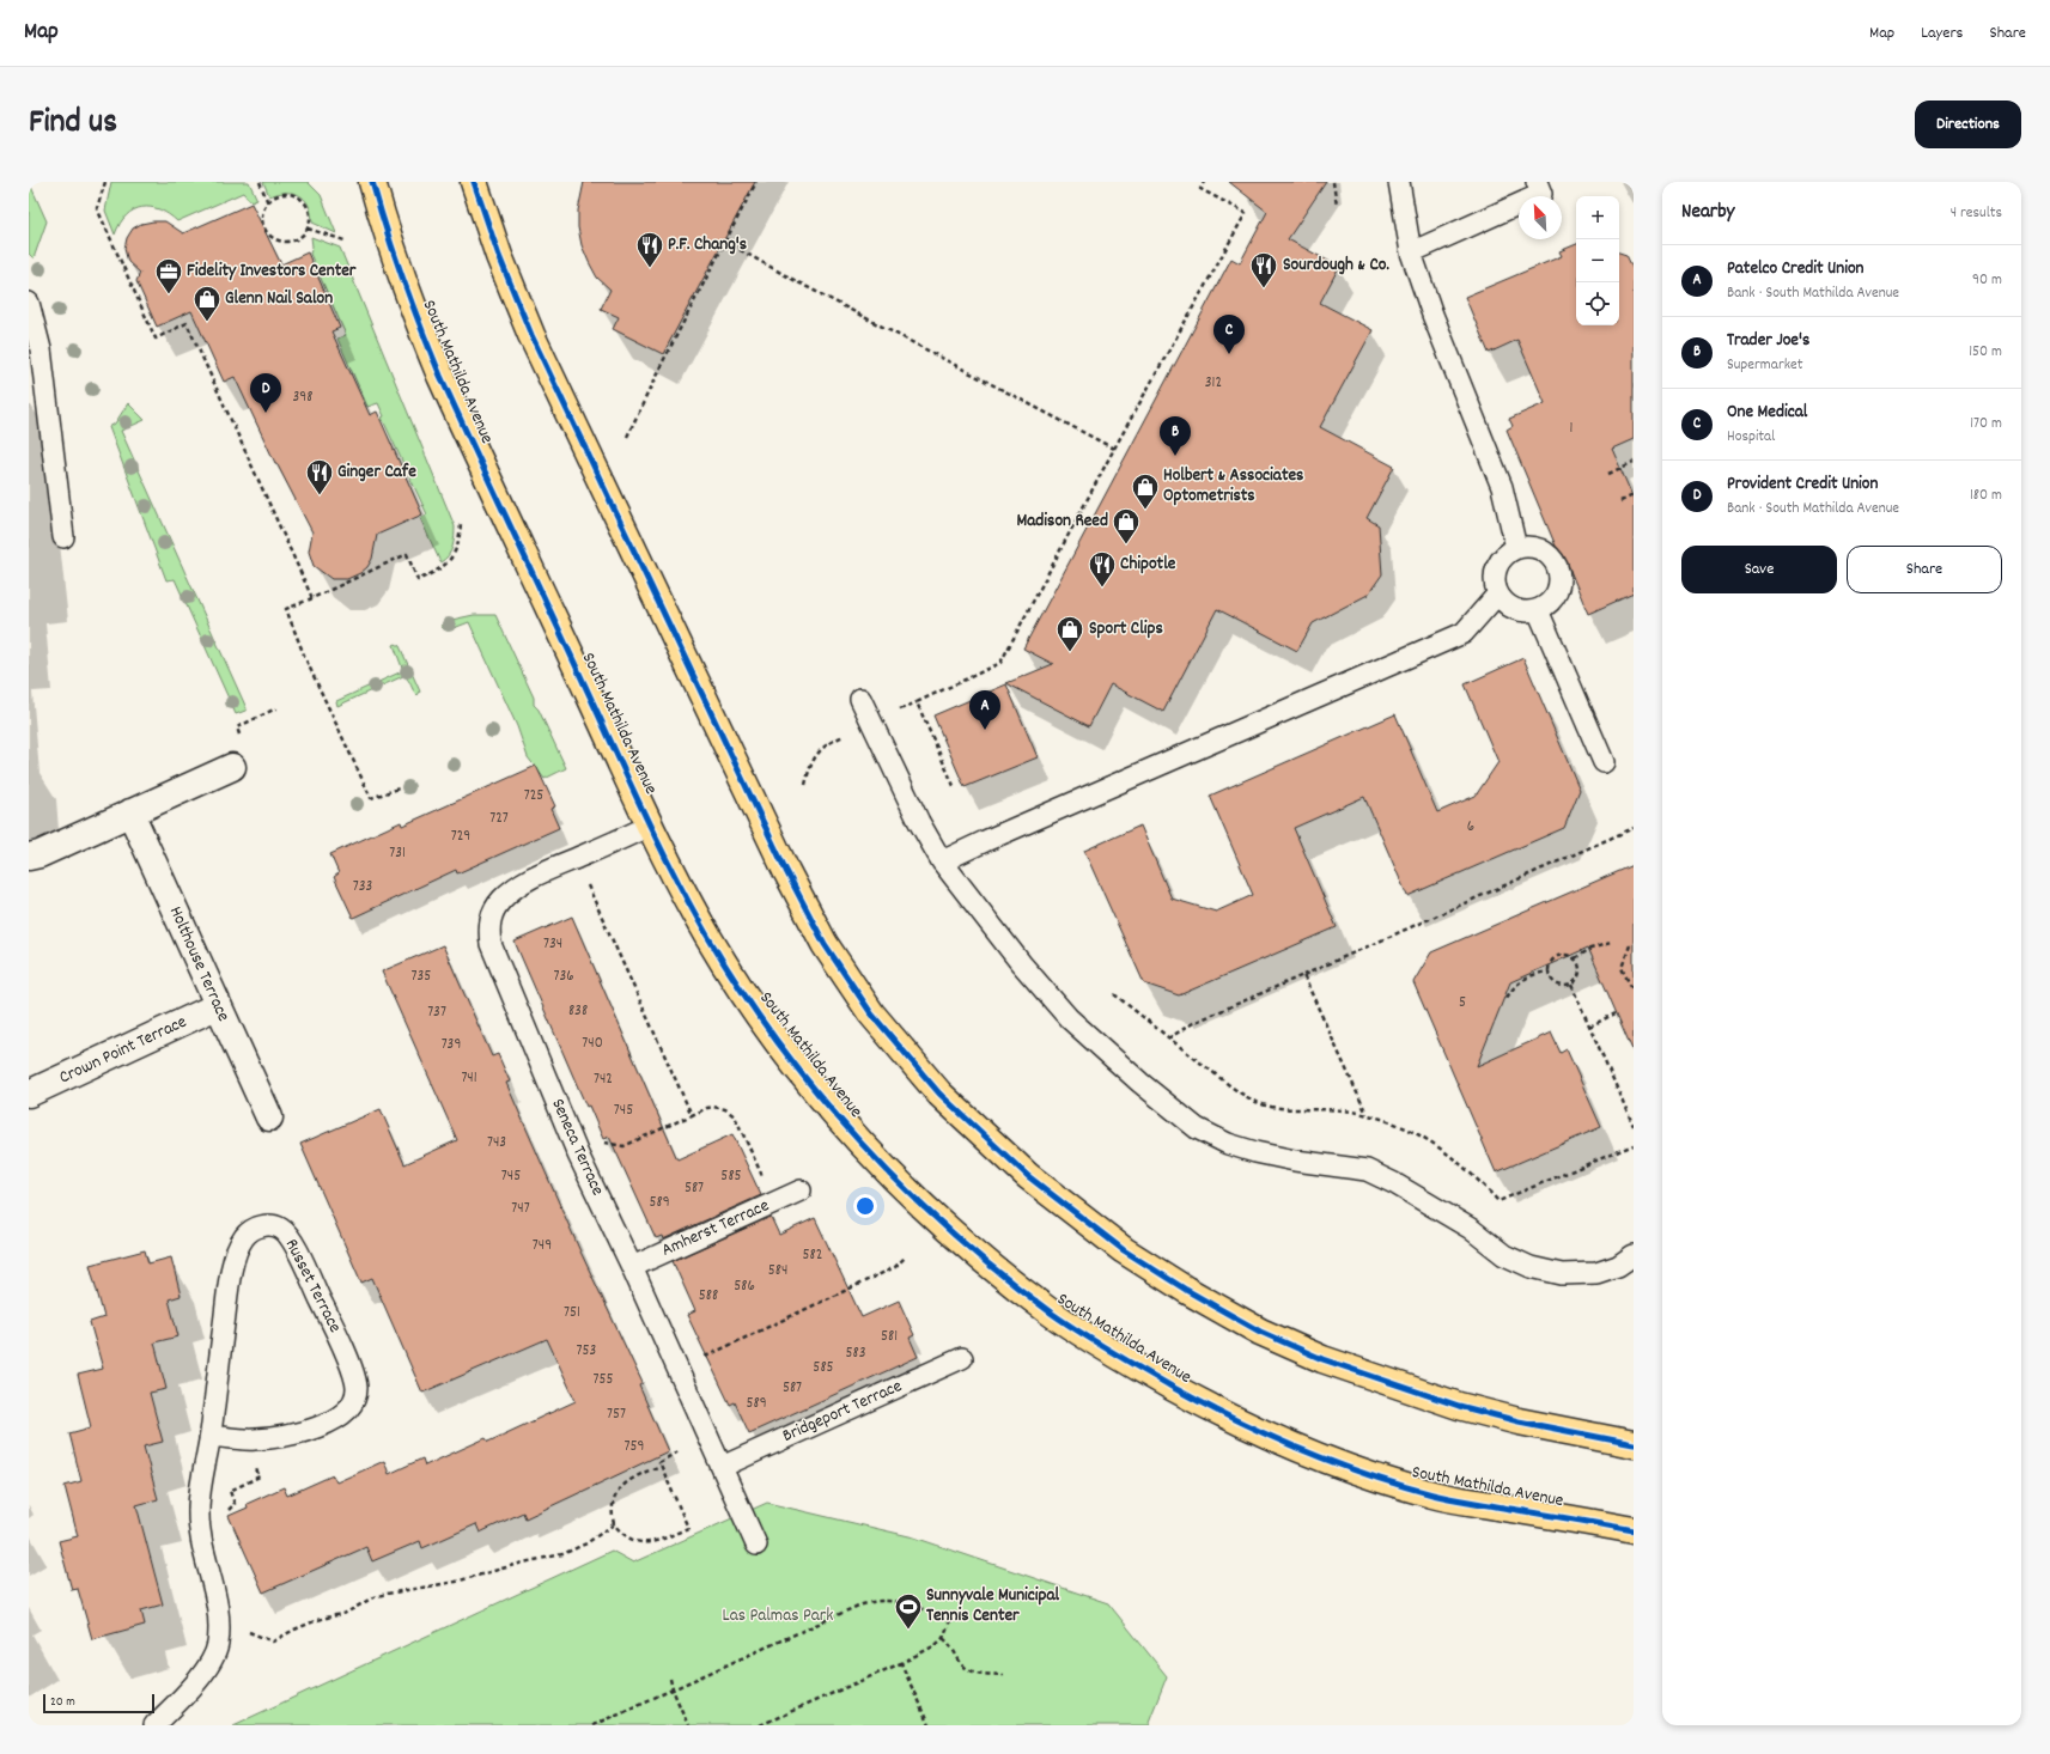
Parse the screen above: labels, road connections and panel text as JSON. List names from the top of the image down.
{
  "streets": {
    "main road": ["South Mathilda Avenue"],
    "street": ["Holthouse Terrace", "Crown Point Terrace"],
    "lane": [
      "Seneca Terrace",
      "Amherst Terrace",
      "Russet Terrace",
      "Bridgeport Terrace"
    ]
  },
  "crossings": [
    ["South Mathilda Avenue", "Seneca Terrace"],
    ["Holthouse Terrace", "Crown Point Terrace"],
    ["Seneca Terrace", "Amherst Terrace"],
    ["Seneca Terrace", "Bridgeport Terrace"]
  ],
  "parks": ["Las Palmas Park"],
  "places": {
    "restaurant": [
      "P.F. Chang's",
      "Sourdough & Co.",
      "Ginger Cafe",
      "Chipotle"
    ],
    "office": ["Fidelity Investors Center"],
    "shop": [
      "Glenn Nail Salon",
      "Holbert & Associates Optometrists",
      "Madison Reed",
      "Sport Clips"
    ],
    "sports": ["Sunnyvale Municipal Tennis Center"]
  },
  "house_numbers": [
    "312",
    "398",
    "1",
    "725",
    "727",
    "6",
    "729",
    "731",
    "733",
    "734",
    "735",
    "736",
    "5",
    "838",
    "737",
    "740",
    "739",
    "741",
    "742",
    "745",
    "743",
    "745",
    "585",
    "587",
    "589",
    "747",
    "749",
    "582",
    "584",
    "586",
    "588",
    "751",
    "581",
    "753",
    "583",
    "585",
    "755",
    "587",
    "589",
    "757",
    "759"
  ],
  "scale_bar": "20 m",
  "north": "top left",
  "page": {
    "header": "Map",
    "nav": ["Map", "Layers", "Share"],
    "title": "Find us",
    "buttons": [
      "Directions",
      ["Save", "Share"]
    ],
    "heading": ["Nearby", "4 results"],
    "map_buttons": ["+", "−"],
    "list": [
      {
        "mark": "A",
        "name": "Patelco Credit Union",
        "note": "Bank · South Mathilda Avenue",
        "value": "90 m"
      },
      {
        "mark": "B",
        "name": "Trader Joe's",
        "note": "Supermarket",
        "value": "150 m"
      },
      {
        "mark": "C",
        "name": "One Medical",
        "note": "Hospital",
        "value": "170 m"
      },
      {
        "mark": "D",
        "name": "Provident Credit Union",
        "note": "Bank · South Mathilda Avenue",
        "value": "180 m"
      }
    ],
    "pins": [
      "C",
      "D",
      "B",
      "A"
    ],
    "scale": "20 m"
  }
}
